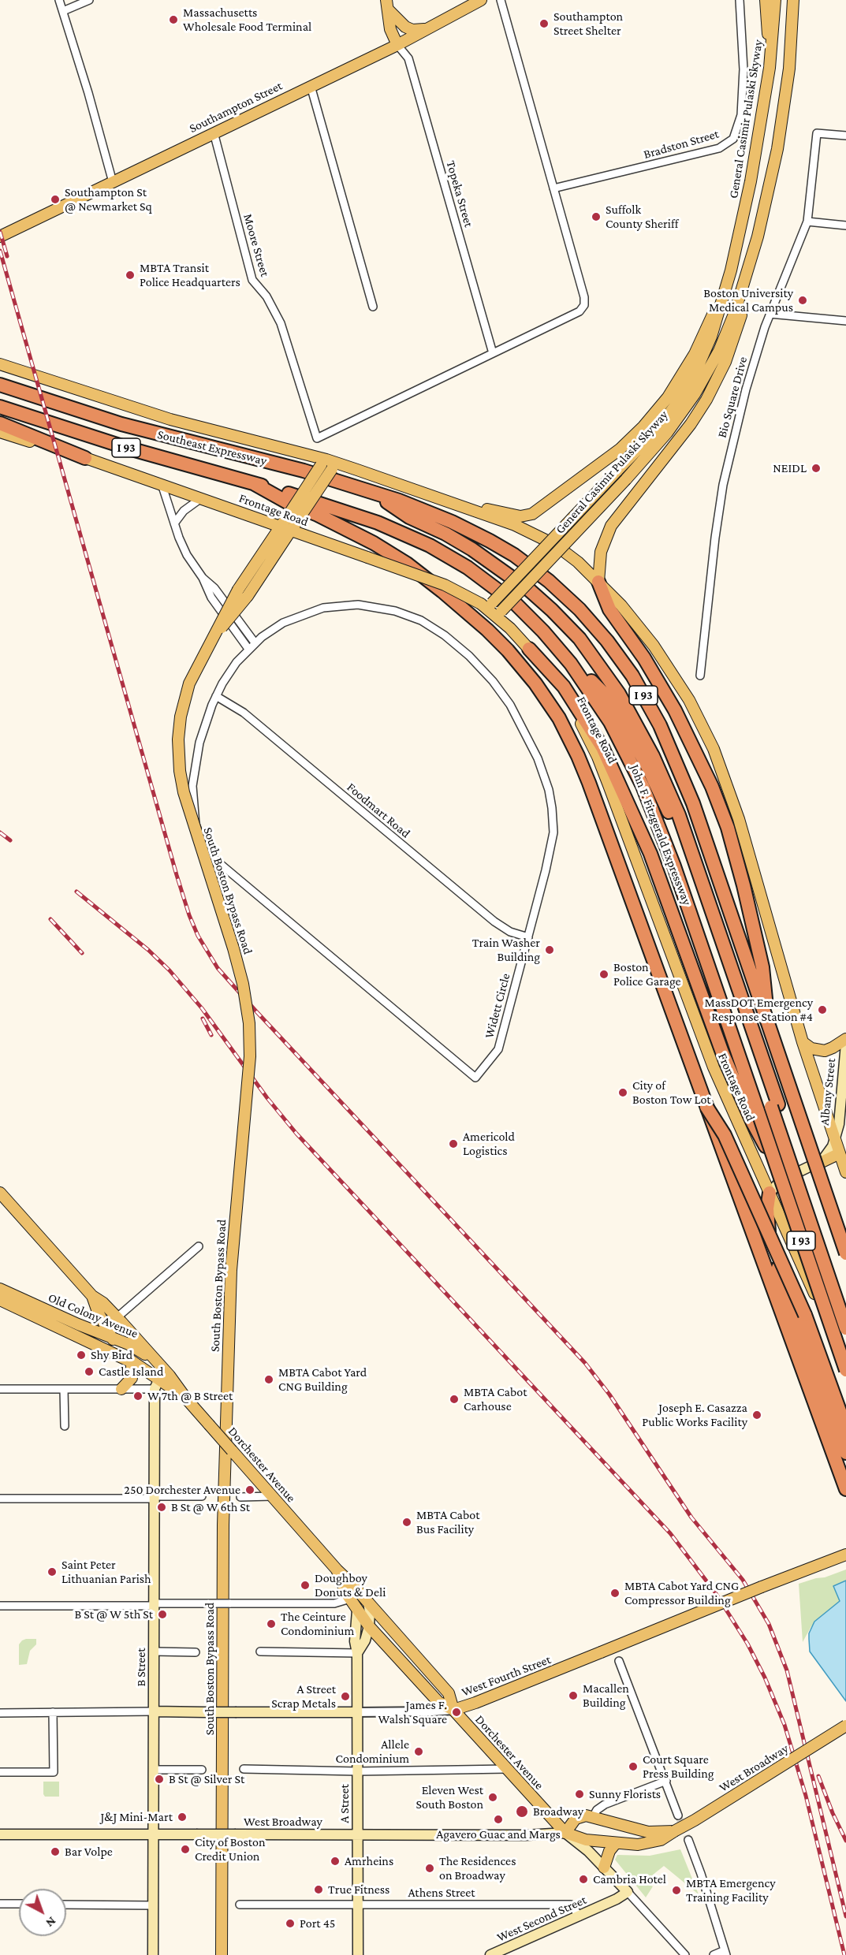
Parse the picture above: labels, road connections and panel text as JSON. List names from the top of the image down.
{
  "streets": {
    "highway": ["I 93", "Southeast Expressway", "John F. Fitzgerald Expressway"],
    "main road": [
      "Southampton Street",
      "General Casimir Pulaski Skyway",
      "Frontage Road",
      "South Boston Bypass Road",
      "Albany Street",
      "Old Colony Avenue",
      "Dorchester Avenue",
      "B Street",
      "West Fourth Street",
      "West Broadway",
      "A Street",
      "West Second Street"
    ],
    "street": [
      "Bradston Street",
      "Topeka Street",
      "Moore Street",
      "Bio Square Drive",
      "Foodmart Road",
      "Widett Circle",
      "Athens Street"
    ]
  },
  "crossings": [
    ["Southampton Street", "Topeka Street"],
    ["Southampton Street", "Moore Street"],
    ["General Casimir Pulaski Skyway", "Frontage Road"],
    ["Topeka Street", "Moore Street"],
    ["I 93", "Southeast Expressway"],
    ["Southeast Expressway", "John F. Fitzgerald Expressway"],
    ["Frontage Road", "South Boston Bypass Road"],
    ["Frontage Road", "Albany Street"],
    ["Foodmart Road", "Widett Circle"],
    ["Old Colony Avenue", "Dorchester Avenue"],
    ["Dorchester Avenue", "B Street"],
    ["Dorchester Avenue", "West Fourth Street"],
    ["Dorchester Avenue", "West Broadway"],
    ["Dorchester Avenue", "A Street"],
    ["Dorchester Avenue", "West Second Street"],
    ["B Street", "West Fourth Street"],
    ["B Street", "West Broadway"],
    ["West Fourth Street", "A Street"],
    ["West Broadway", "A Street"],
    ["A Street", "Athens Street"],
    ["Athens Street", "West Second Street"]
  ],
  "places": [
    "Massachusetts Wholesale Food Terminal",
    "Southampton Street Shelter",
    "Southampton St @ Newmarket Sq",
    "Suffolk County Sheriff",
    "MBTA Transit Police Headquarters",
    "Boston University Medical Campus",
    "NEIDL",
    "Train Washer Building",
    "Boston Police Garage",
    "MassDOT Emergency Response Station #4",
    "City of Boston Tow Lot",
    "Americold Logistics",
    "Shy Bird",
    "Castle Island",
    "MBTA Cabot Yard CNG Building",
    "W 7th @ B Street",
    "MBTA Cabot Carhouse",
    "Joseph E. Casazza Public Works Facility",
    "250 Dorchester Avenue",
    "B St @ W 6th St",
    "MBTA Cabot Bus Facility",
    "Saint Peter Lithuanian Parish",
    "Doughboy Donuts & Deli",
    "MBTA Cabot Yard CNG Compressor Building",
    "B St @ W 5th St",
    "The Ceinture Condominium",
    "Macallen Building",
    "A Street Scrap Metals",
    "James F. Walsh Square",
    "Allele Condominium",
    "Court Square Press Building",
    "B St @ Silver St",
    "Sunny Florists",
    "Eleven West South Boston",
    "Broadway",
    "J&J Mini-Mart",
    "Agavero Guac and Margs",
    "City of Boston Credit Union",
    "Bar Volpe",
    "Amrheins",
    "The Residences on Broadway",
    "Cambria Hotel",
    "True Fitness",
    "MBTA Emergency Training Facility",
    "Port 45"
  ],
  "north": "bottom right"
}
